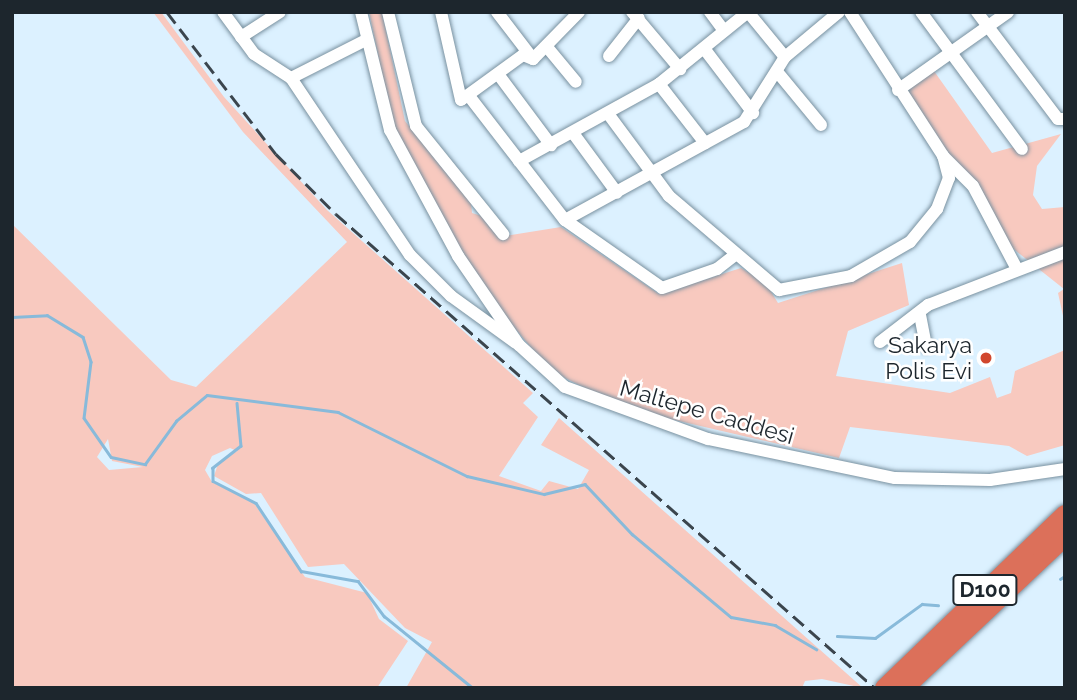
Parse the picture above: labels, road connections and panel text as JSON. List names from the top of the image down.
{
  "streets": {
    "highway": ["D100"],
    "street": ["Maltepe Caddesi"]
  },
  "places": ["Sakarya Polis Evi"]
}
